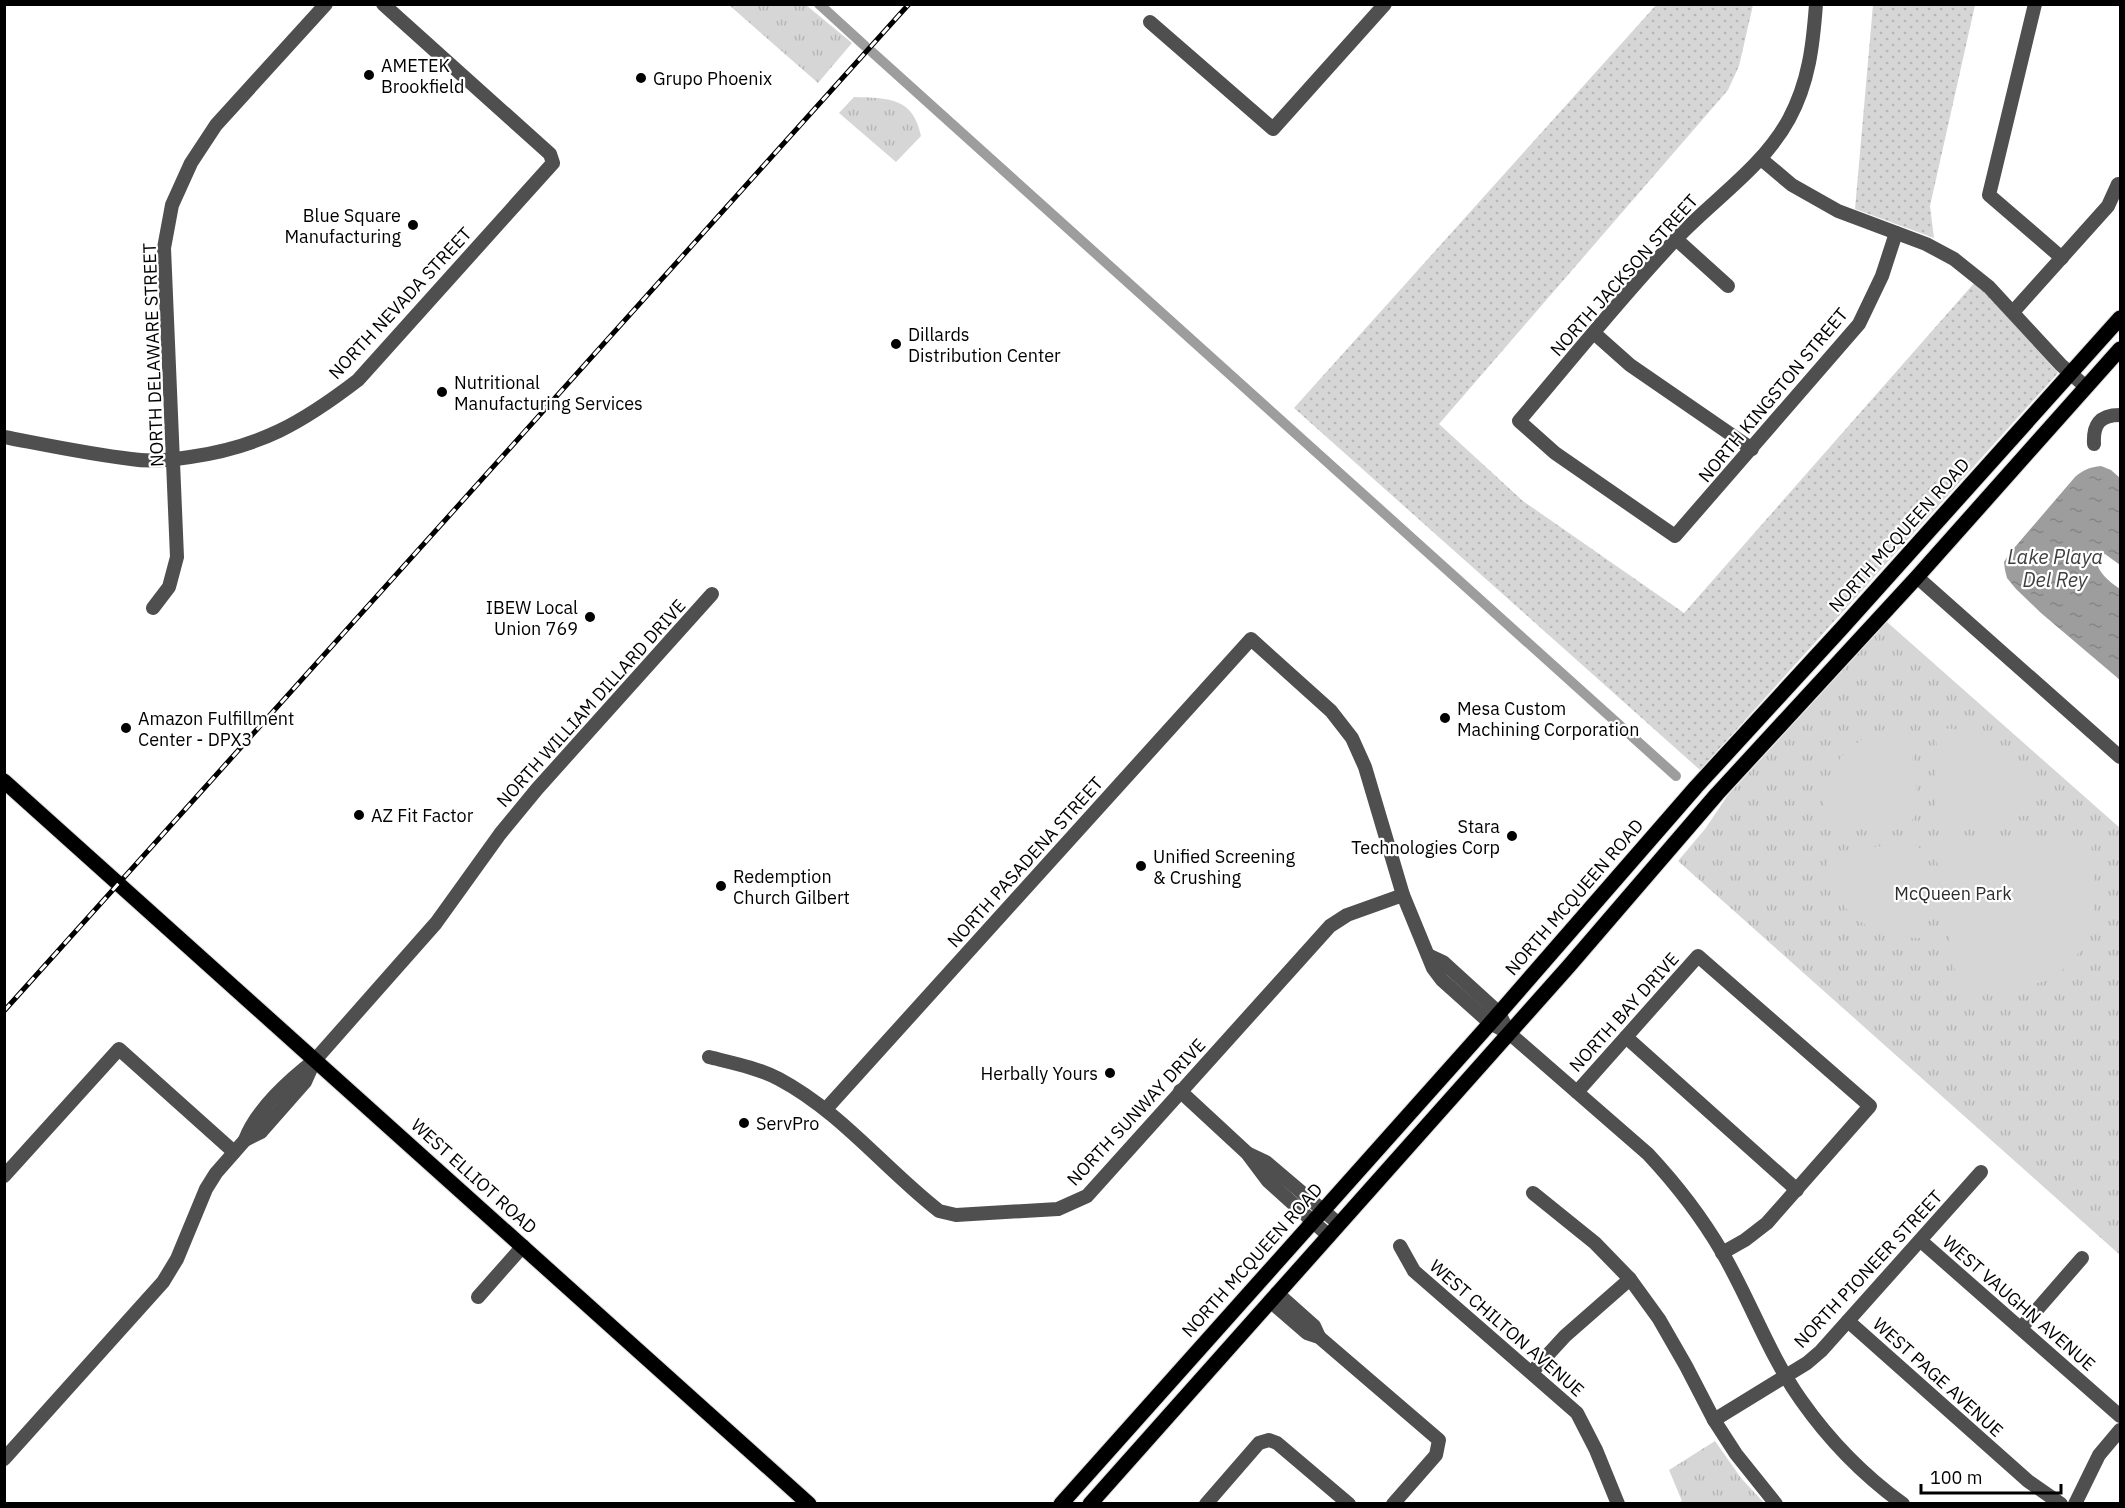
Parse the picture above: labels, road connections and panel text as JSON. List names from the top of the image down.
{
  "streets": {
    "main road": ["NORTH MCQUEEN ROAD", "WEST ELLIOT ROAD"],
    "street": [
      "NORTH JACKSON STREET",
      "NORTH NEVADA STREET",
      "NORTH DELAWARE STREET",
      "NORTH KINGSTON STREET",
      "NORTH WILLIAM DILLARD DRIVE",
      "NORTH PASADENA STREET",
      "NORTH BAY DRIVE",
      "NORTH SUNWAY DRIVE",
      "NORTH PIONEER STREET",
      "WEST VAUGHN AVENUE",
      "WEST CHILTON AVENUE",
      "WEST PAGE AVENUE"
    ]
  },
  "crossings": [
    ["NORTH JACKSON STREET", "NORTH KINGSTON STREET"],
    ["NORTH NEVADA STREET", "NORTH DELAWARE STREET"],
    ["NORTH WILLIAM DILLARD DRIVE", "WEST ELLIOT ROAD"],
    ["NORTH PASADENA STREET", "NORTH SUNWAY DRIVE"],
    ["NORTH PIONEER STREET", "WEST VAUGHN AVENUE"],
    ["NORTH PIONEER STREET", "WEST PAGE AVENUE"]
  ],
  "water": ["Lake Playa Del Rey"],
  "parks": ["McQueen Park"],
  "places": [
    "AMETEK Brookfield",
    "Grupo Phoenix",
    "Blue Square Manufacturing",
    "Dillards Distribution Center",
    "Nutritional Manufacturing Services",
    "IBEW Local Union 769",
    "Mesa Custom Machining Corporation",
    "Amazon Fulfillment Center - DPX3",
    "AZ Fit Factor",
    "Stara Technologies Corp",
    "Unified Screening & Crushing",
    "Redemption Church Gilbert",
    "Herbally Yours",
    "ServPro"
  ],
  "scale_bar": "100 m"
}
